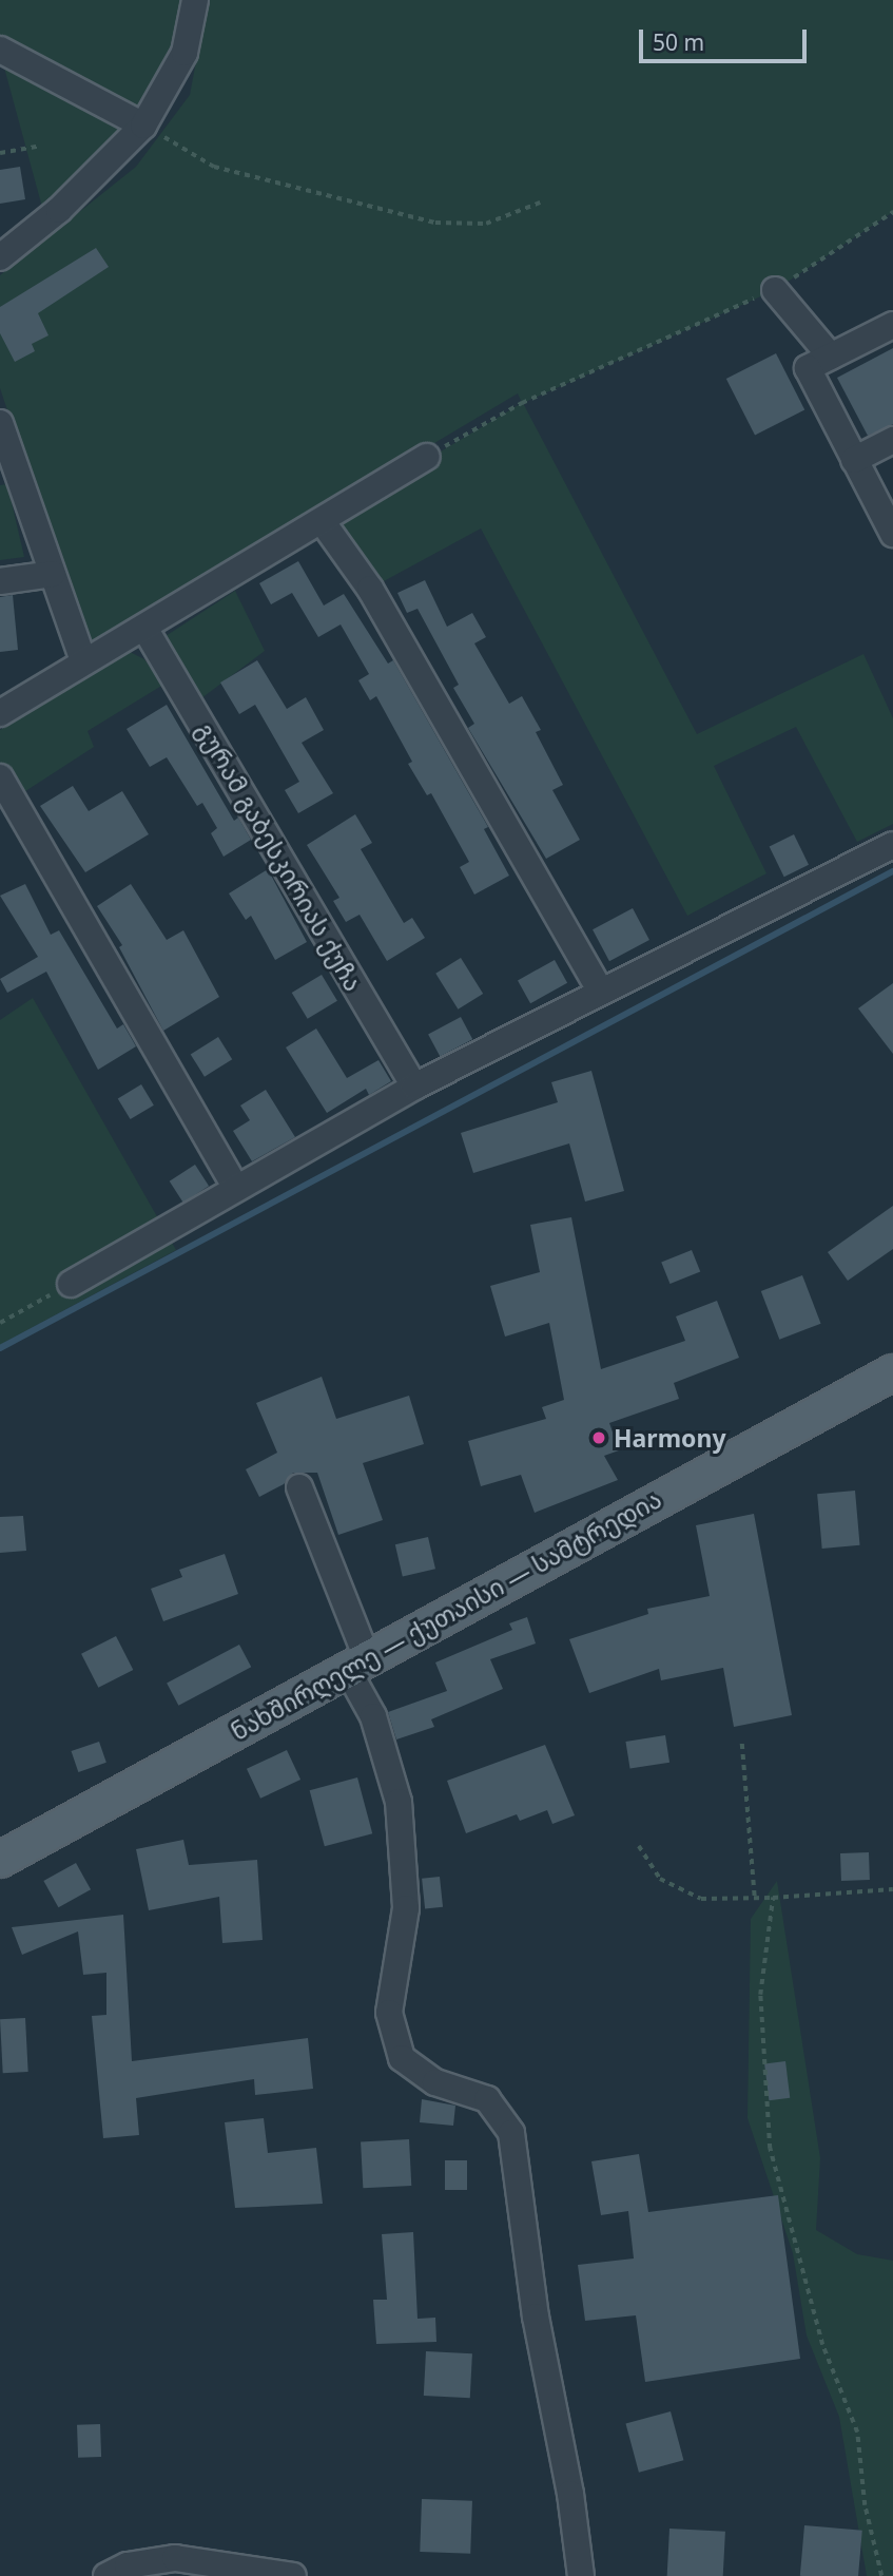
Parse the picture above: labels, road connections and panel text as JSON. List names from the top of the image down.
{
  "streets": {
    "main road": ["ნახშირღელე — ქუთაისი — სამტრედია"],
    "street": ["გურამ გაბესკირიას ქუჩა"]
  },
  "places": ["Harmony"],
  "scale_bar": "50 m"
}
